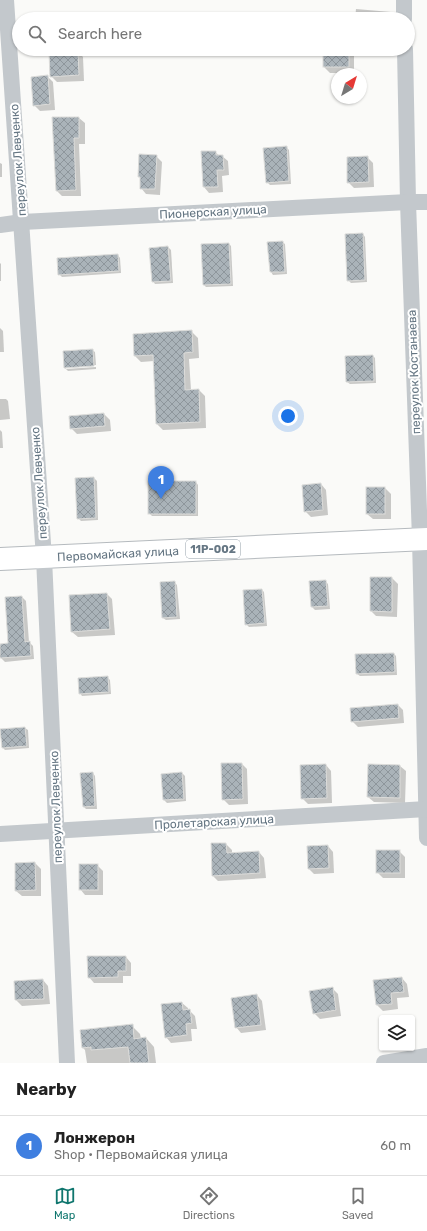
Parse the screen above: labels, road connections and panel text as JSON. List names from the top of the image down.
{
  "streets": {
    "main road": ["11Р-002", "Первомайская улица"],
    "street": [
      "переулок Левченко",
      "Пионерская улица",
      "переулок Костанаева",
      "Пролетарская улица"
    ]
  },
  "crossings": [
    ["переулок Левченко", "Пионерская улица"],
    ["переулок Левченко", "Первомайская улица"],
    ["переулок Левченко", "Пролетарская улица"],
    ["Пионерская улица", "переулок Костанаева"],
    ["переулок Костанаева", "Первомайская улица"],
    ["переулок Костанаева", "Пролетарская улица"]
  ],
  "north": "top right",
  "page": {
    "search": "Search here",
    "pins": "1",
    "heading": "Nearby",
    "list": [
      {
        "mark": "1",
        "name": "Лонжерон",
        "note": "Shop · Первомайская улица",
        "value": "60 m"
      }
    ],
    "nav": ["Map", "Directions", "Saved"]
  }
}
